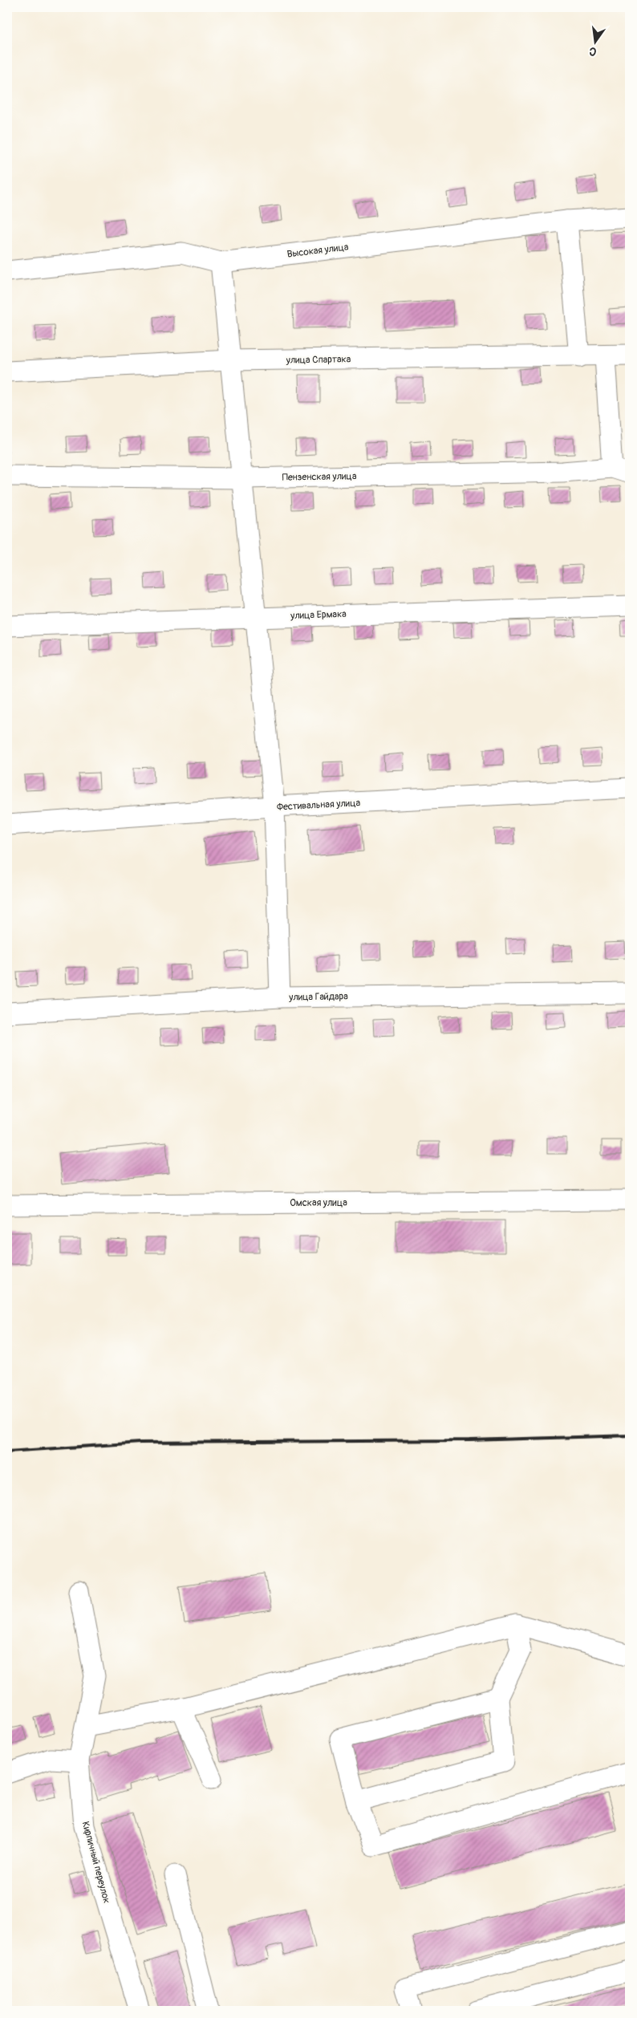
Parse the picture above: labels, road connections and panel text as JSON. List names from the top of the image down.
{
  "streets": {
    "street": [
      "Высокая улица",
      "улица Спартака",
      "Пензенская улица",
      "улица Ермака",
      "Фестивальная улица",
      "улица Гайдара",
      "Омская улица",
      "Кирпичный переулок"
    ]
  },
  "north": "bottom"
}
